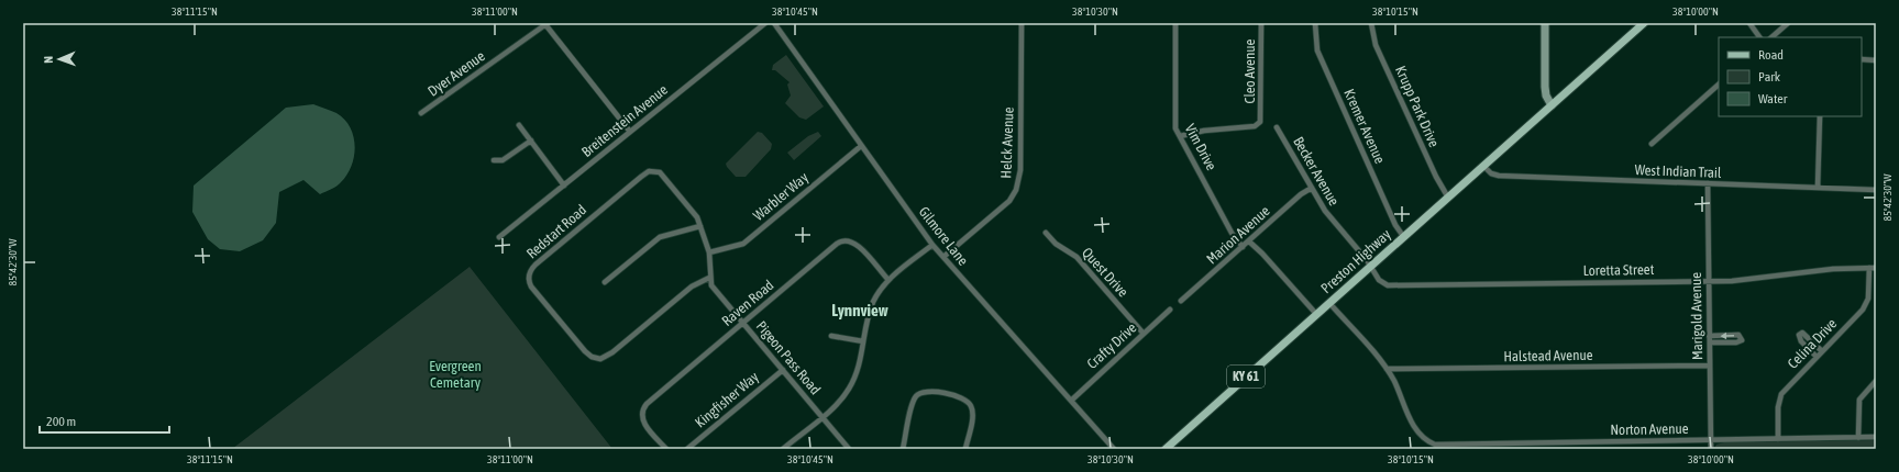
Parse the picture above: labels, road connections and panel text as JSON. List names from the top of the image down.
{
  "streets": {
    "main road": ["Preston Highway", "KY 61"],
    "street": [
      "Cleo Avenue",
      "Dyer Avenue",
      "Krupp Park Drive",
      "Breitenstein Avenue",
      "Kremer Avenue",
      "Helck Avenue",
      "Vim Drive",
      "Becker Avenue",
      "West Indian Trail",
      "Warbler Way",
      "Redstart Road",
      "Marion Avenue",
      "Gilmore Lane",
      "Loretta Street",
      "Quest Drive",
      "Raven Road",
      "Marigold Avenue",
      "Celina Drive",
      "Crafty Drive",
      "Halstead Avenue",
      "Pigeon Pass Road",
      "Kingfisher Way",
      "Norton Avenue"
    ]
  },
  "crossings": [
    ["Cleo Avenue", "Vim Drive"],
    ["Krupp Park Drive", "Preston Highway"],
    ["Kremer Avenue", "Preston Highway"],
    ["Helck Avenue", "Gilmore Lane"],
    ["Vim Drive", "Marion Avenue"],
    ["Becker Avenue", "Marion Avenue"],
    ["Becker Avenue", "Preston Highway"],
    ["Becker Avenue", "Loretta Street"],
    ["West Indian Trail", "Preston Highway"],
    ["West Indian Trail", "Marigold Avenue"],
    ["Warbler Way", "Gilmore Lane"],
    ["Warbler Way", "Pigeon Pass Road"],
    ["Redstart Road", "Pigeon Pass Road"],
    ["Gilmore Lane", "Crafty Drive"],
    ["Preston Highway", "Loretta Street"],
    ["Preston Highway", "Norton Avenue"],
    ["Loretta Street", "Marigold Avenue"],
    ["Loretta Street", "Celina Drive"],
    ["Quest Drive", "Crafty Drive"],
    ["Raven Road", "Pigeon Pass Road"],
    ["Marigold Avenue", "Halstead Avenue"],
    ["Marigold Avenue", "Norton Avenue"],
    ["Celina Drive", "Norton Avenue"],
    ["Halstead Avenue", "Norton Avenue"],
    ["Pigeon Pass Road", "Kingfisher Way"]
  ],
  "districts": ["Lynnview"],
  "parks": ["Evergreen Cemetary"],
  "legend": ["Road", "Park", "Water"],
  "scale_bar": "200 m",
  "north": "left",
  "coordinates": [
    "38°11'15\"N",
    "38°11'00\"N",
    "38°10'45\"N",
    "38°10'30\"N",
    "38°10'15\"N",
    "38°10'00\"N",
    "85°42'30\"W"
  ]
}
